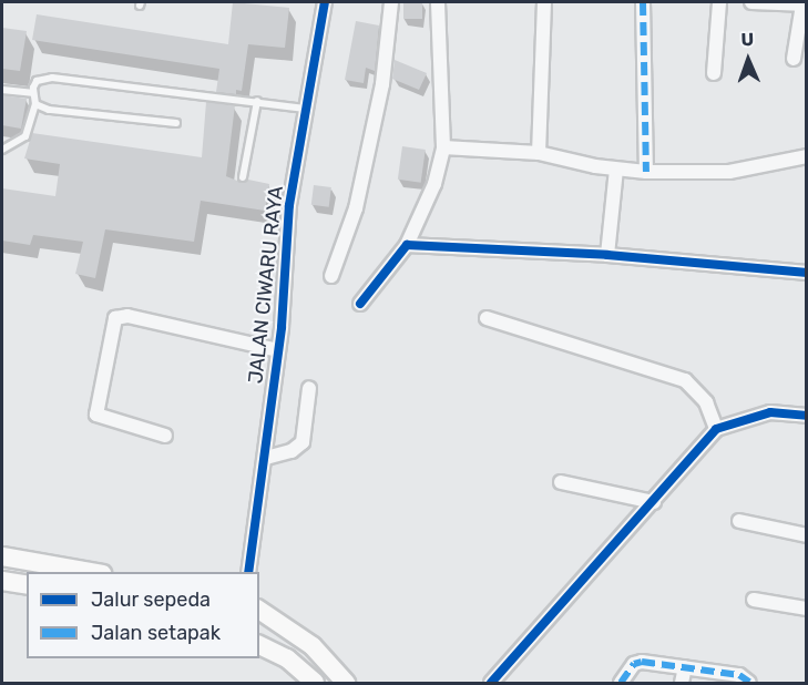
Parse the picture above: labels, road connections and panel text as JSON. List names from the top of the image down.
{
  "streets": {
    "street": ["JALAN CIWARU RAYA"]
  },
  "legend": ["Jalur sepeda", "Jalan setapak"],
  "north": "top"
}
